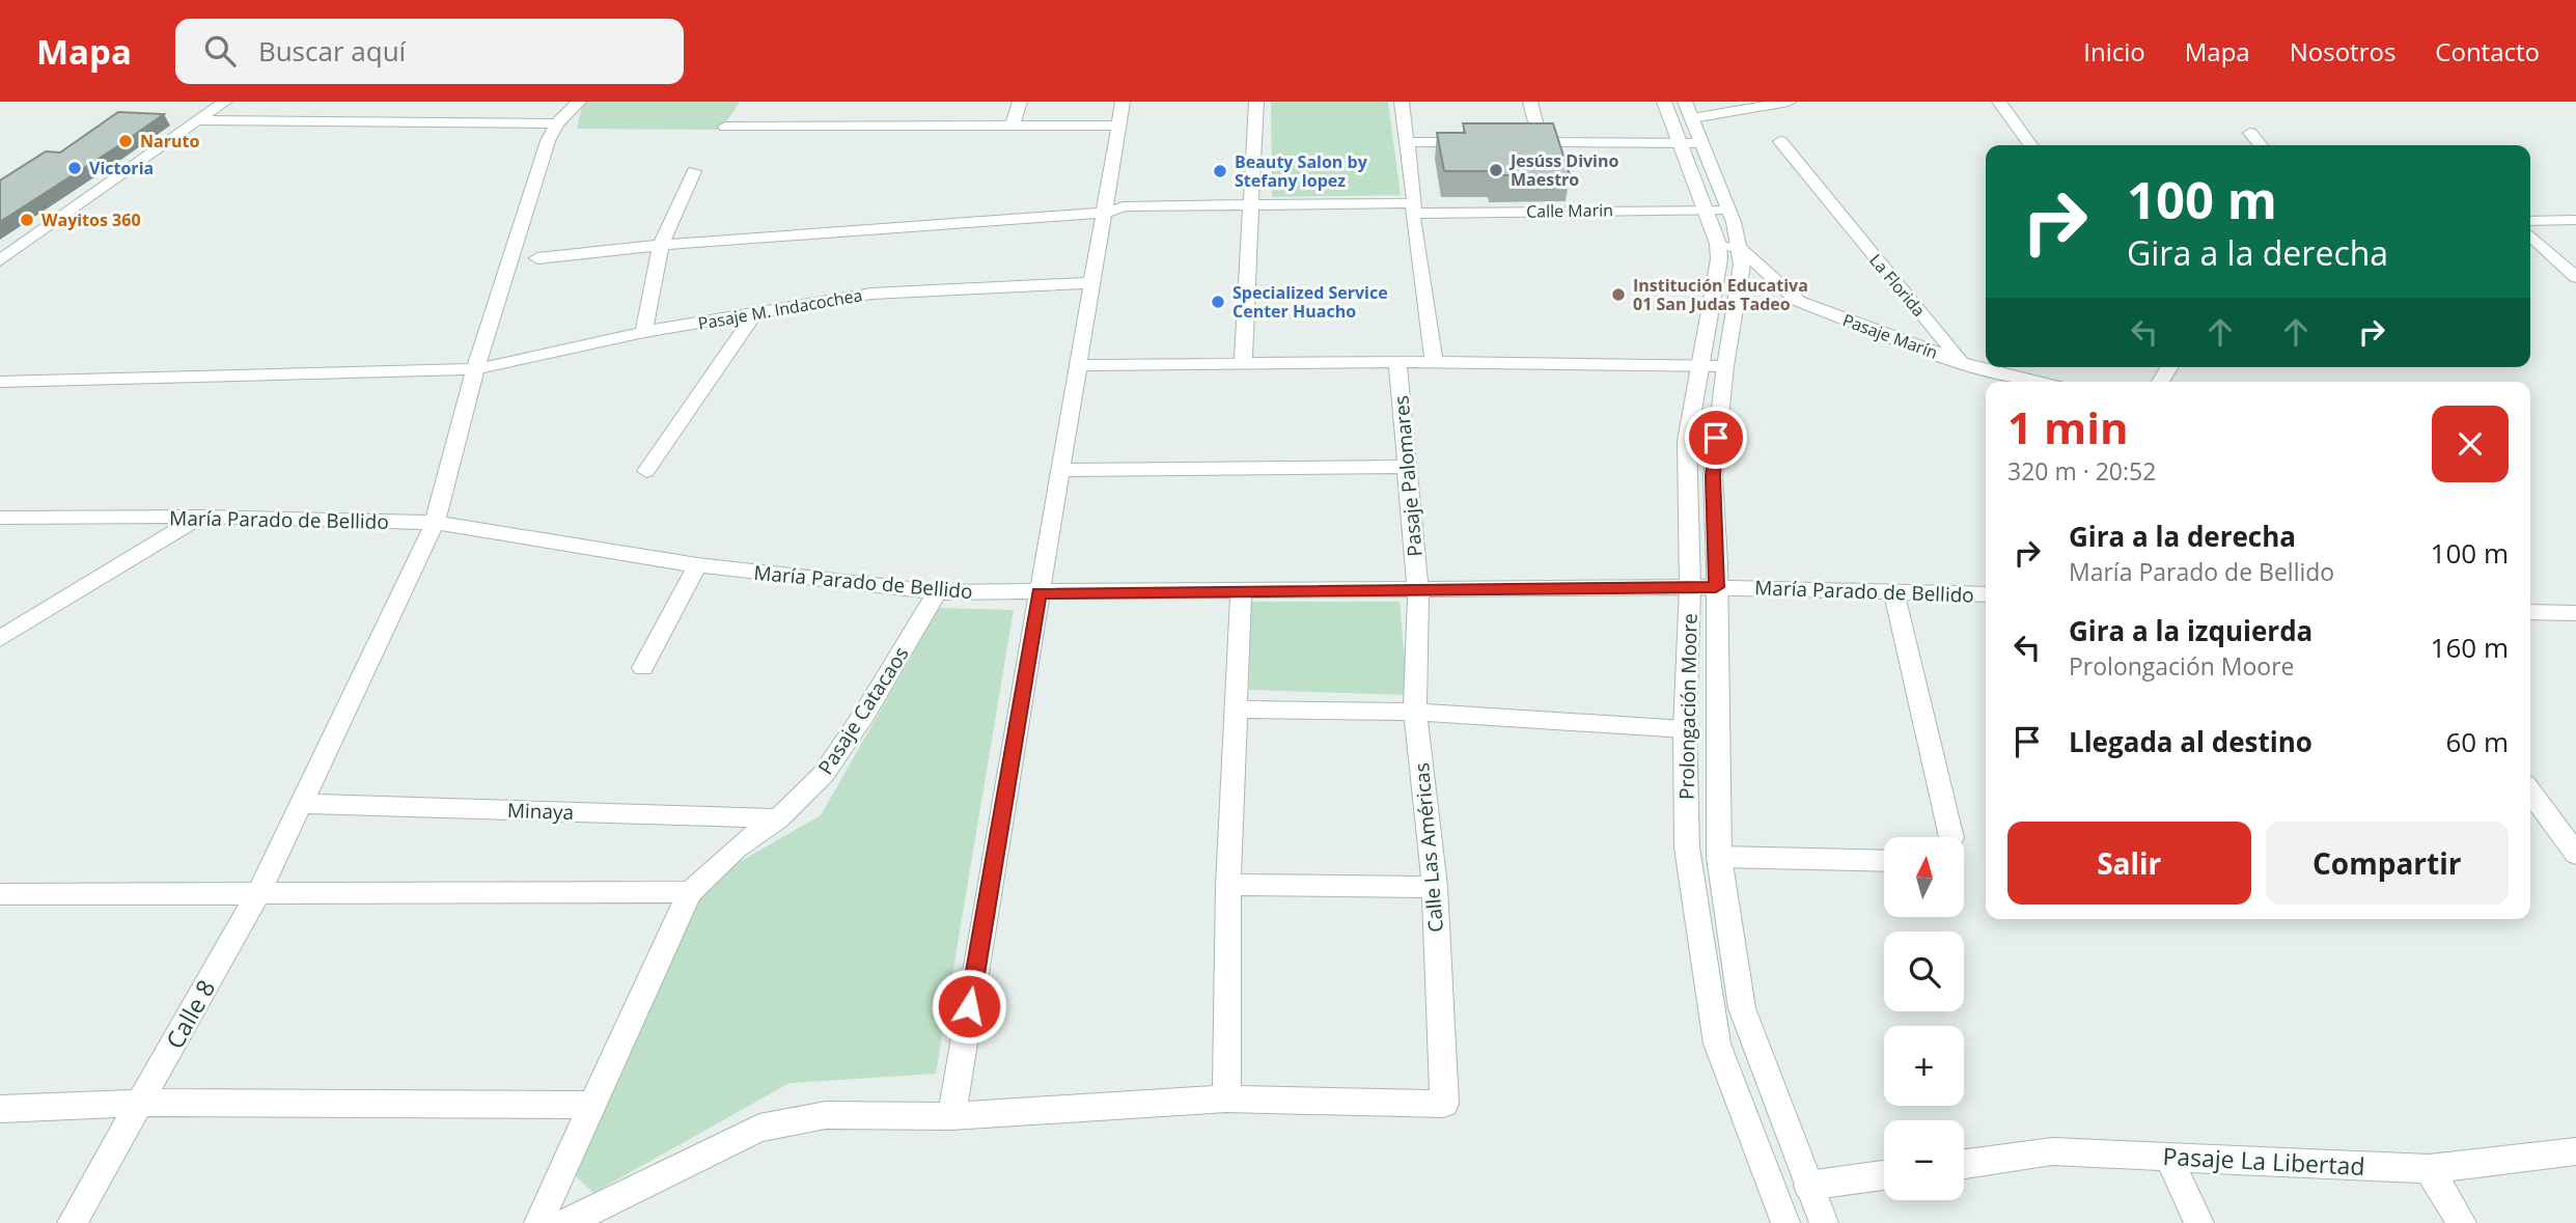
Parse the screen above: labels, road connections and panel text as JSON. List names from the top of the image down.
{
  "streets": {
    "street": [
      "Calle Marin",
      "La Florida",
      "Pasaje M. Indacochea",
      "Pasaje Marín",
      "Pasaje Palomares",
      "María Parado de Bellido",
      "Prolongación Moore",
      "Pasaje Catacaos",
      "Minaya",
      "Calle Las Américas",
      "Calle 8",
      "Pasaje La Libertad"
    ]
  },
  "crossings": [
    ["Calle Marin", "Prolongación Moore"],
    ["La Florida", "Pasaje Marín"],
    ["Pasaje M. Indacochea", "Calle 8"],
    ["Pasaje Marín", "Prolongación Moore"],
    ["Pasaje Palomares", "María Parado de Bellido"],
    ["Pasaje Palomares", "Calle Las Américas"],
    ["María Parado de Bellido", "Prolongación Moore"],
    ["María Parado de Bellido", "Pasaje Catacaos"],
    ["María Parado de Bellido", "Calle Las Américas"],
    ["María Parado de Bellido", "Calle 8"],
    ["Pasaje Catacaos", "Minaya"],
    ["Minaya", "Calle 8"]
  ],
  "places": [
    "Naruto",
    "Victoria",
    "Jesúss Divino Maestro",
    "Beauty Salon by Stefany lopez",
    "Wayitos 360",
    "Institución Educativa 01 San Judas Tadeo",
    "Specialized Service Center Huacho"
  ],
  "north": "top",
  "page": {
    "header": "Mapa",
    "search": "Buscar aquí",
    "nav": [
      "Inicio",
      "Mapa",
      "Nosotros",
      "Contacto"
    ],
    "turn": ["100 m", "Gira a la derecha"],
    "heading": ["1 min", "320 m · 20:52"],
    "list": [
      {
        "name": "Gira a la derecha",
        "note": "María Parado de Bellido",
        "value": "100 m"
      },
      {
        "name": "Gira a la izquierda",
        "note": "Prolongación Moore",
        "value": "160 m"
      },
      {
        "name": "Llegada al destino",
        "value": "60 m"
      }
    ],
    "buttons": ["Salir", "Compartir"],
    "map_buttons": ["+", "−"]
  }
}
